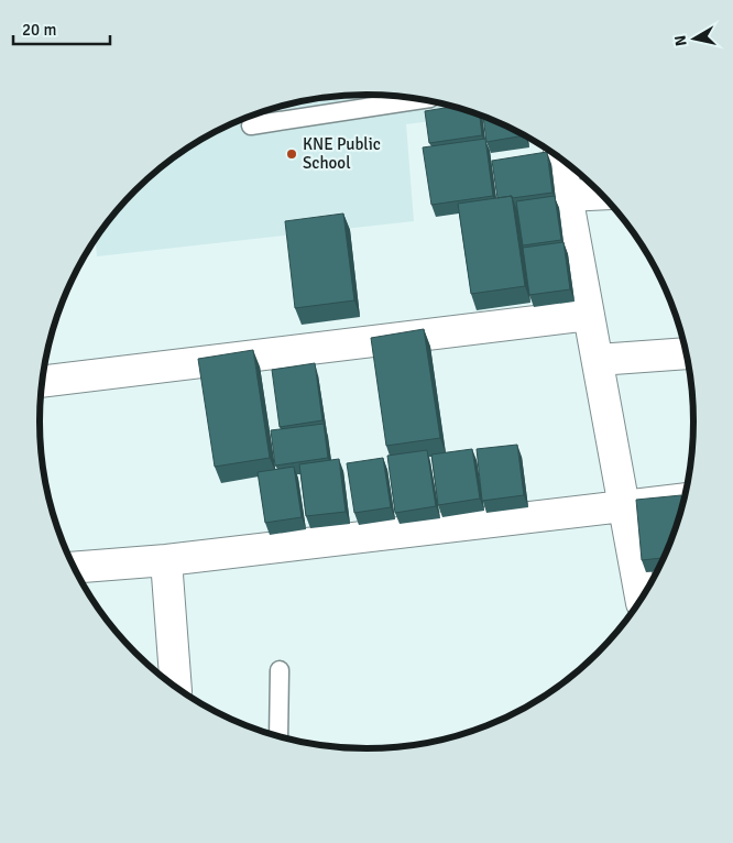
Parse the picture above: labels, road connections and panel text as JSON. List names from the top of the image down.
{
  "places": ["KNE Public School"],
  "scale_bar": "20 m",
  "north": "left"
}
